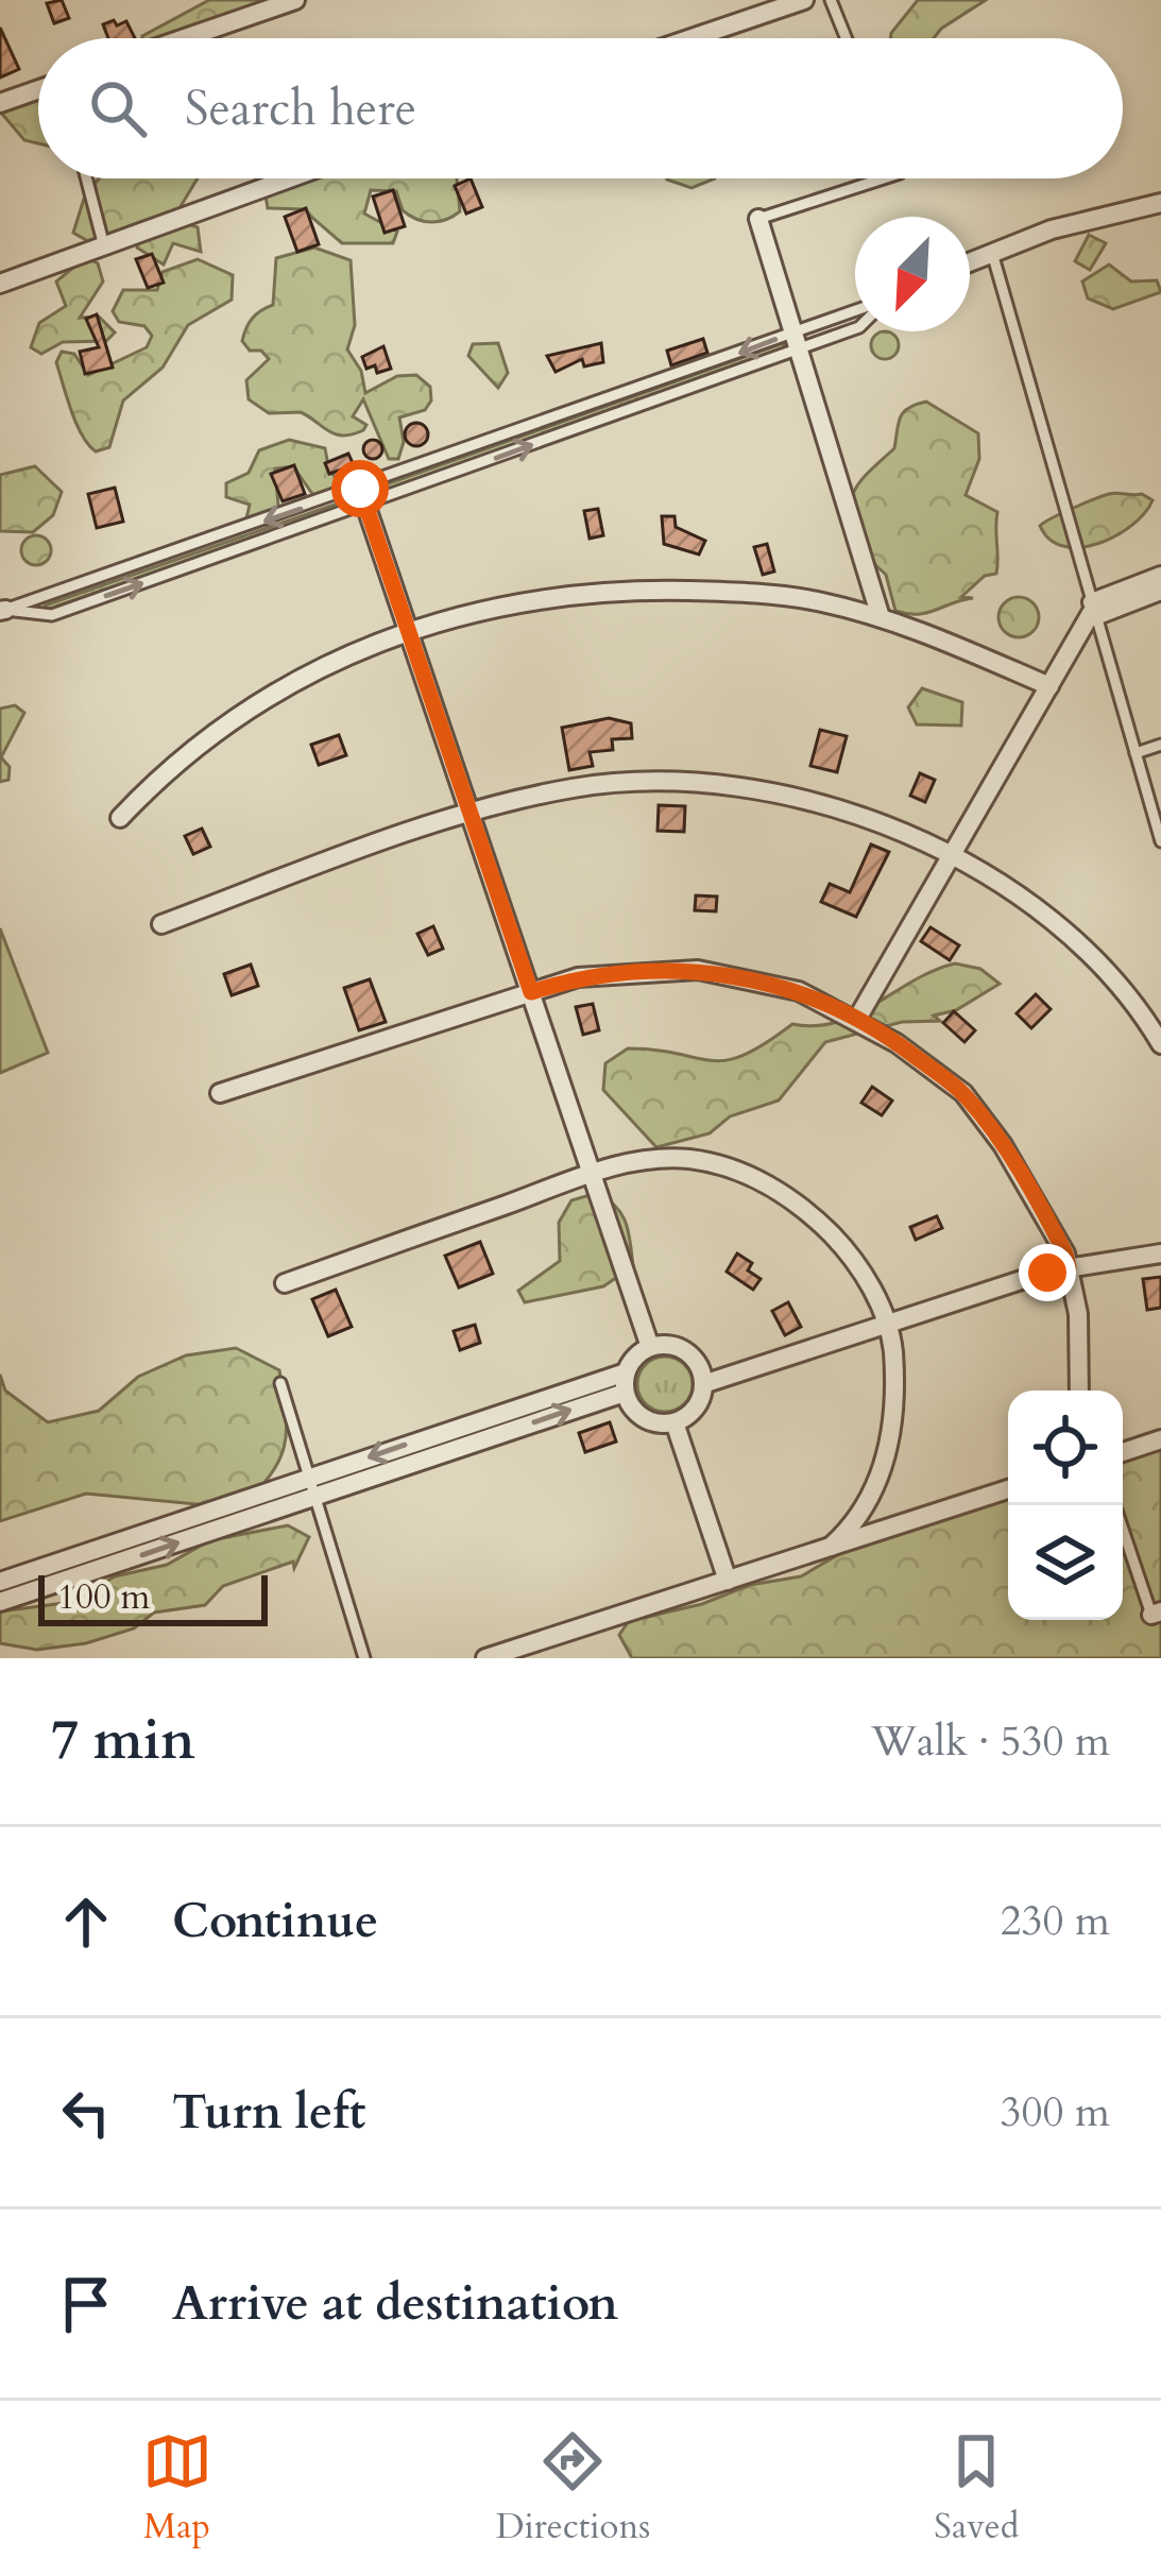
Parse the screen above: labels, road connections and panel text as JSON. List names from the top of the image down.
{
  "scale_bar": "100 m",
  "north": "bottom left",
  "page": {
    "search": "Search here",
    "scale": "100 m",
    "heading": ["7 min", "Walk · 530 m"],
    "list": [
      ["Continue", "230 m"],
      ["Turn left", "300 m"],
      "Arrive at destination"
    ],
    "nav": ["Map", "Directions", "Saved"]
  }
}
